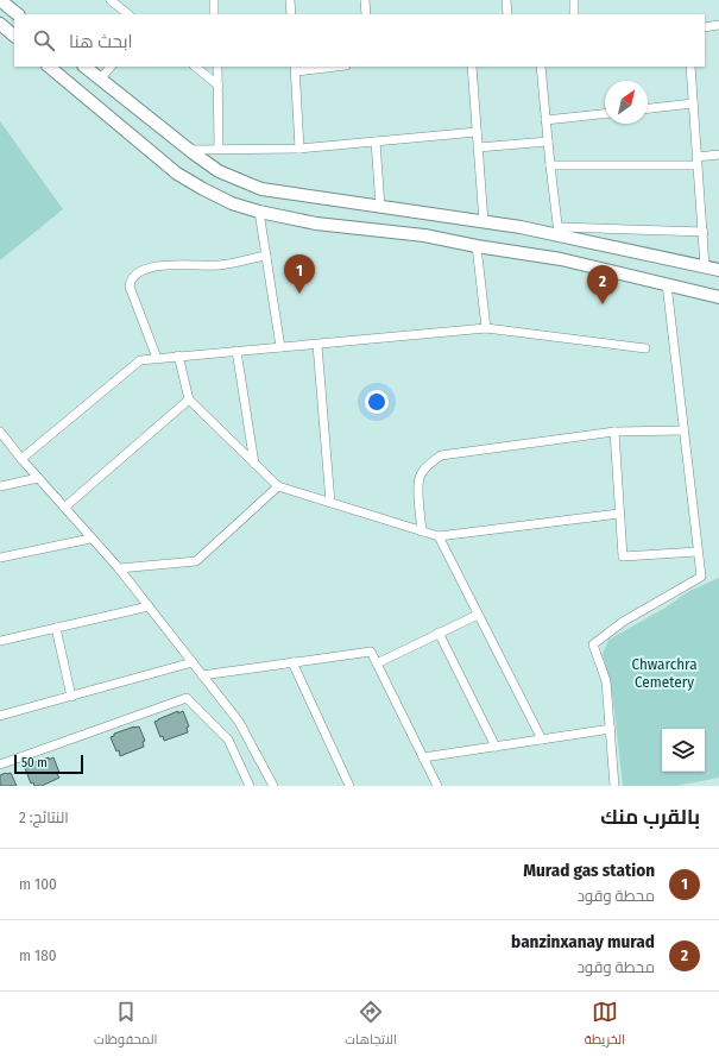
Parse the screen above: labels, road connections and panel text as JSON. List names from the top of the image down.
{
  "parks": ["Chwarchra Cemetery"],
  "scale_bar": "50 m",
  "north": "top right",
  "page": {
    "search": "ابحث هنا",
    "pins": ["1", "2"],
    "scale": "50 m",
    "heading": ["بالقرب منك", "النتائج: 2"],
    "list": [
      {
        "mark": "1",
        "name": "Murad gas station",
        "note": "محطة وقود",
        "value": "100 m"
      },
      {
        "mark": "2",
        "name": "banzinxanay murad",
        "note": "محطة وقود",
        "value": "180 m"
      }
    ],
    "nav": ["الخريطة", "الاتجاهات", "المحفوظات"]
  }
}
